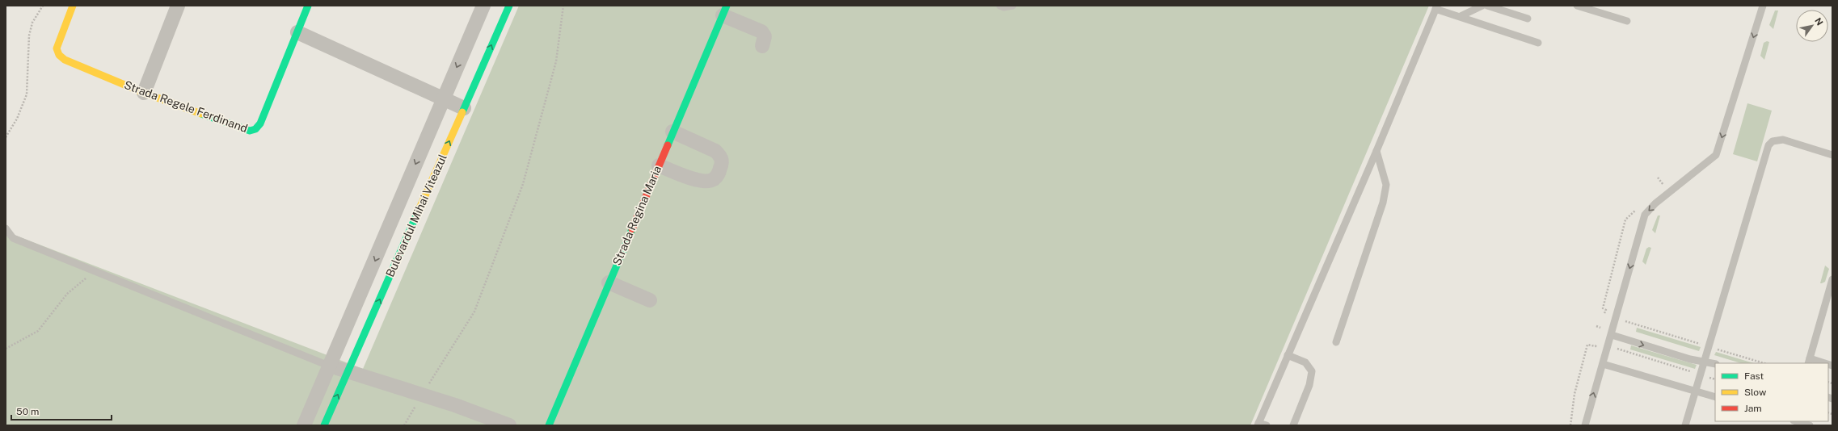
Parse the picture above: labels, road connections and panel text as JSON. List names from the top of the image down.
{
  "streets": {
    "street": ["Strada Regele Ferdinand", "Bulevardul Mihai Viteazul", "Strada Regina Maria"]
  },
  "legend": ["Fast", "Slow", "Jam"],
  "scale_bar": "50 m",
  "north": "top right"
}
